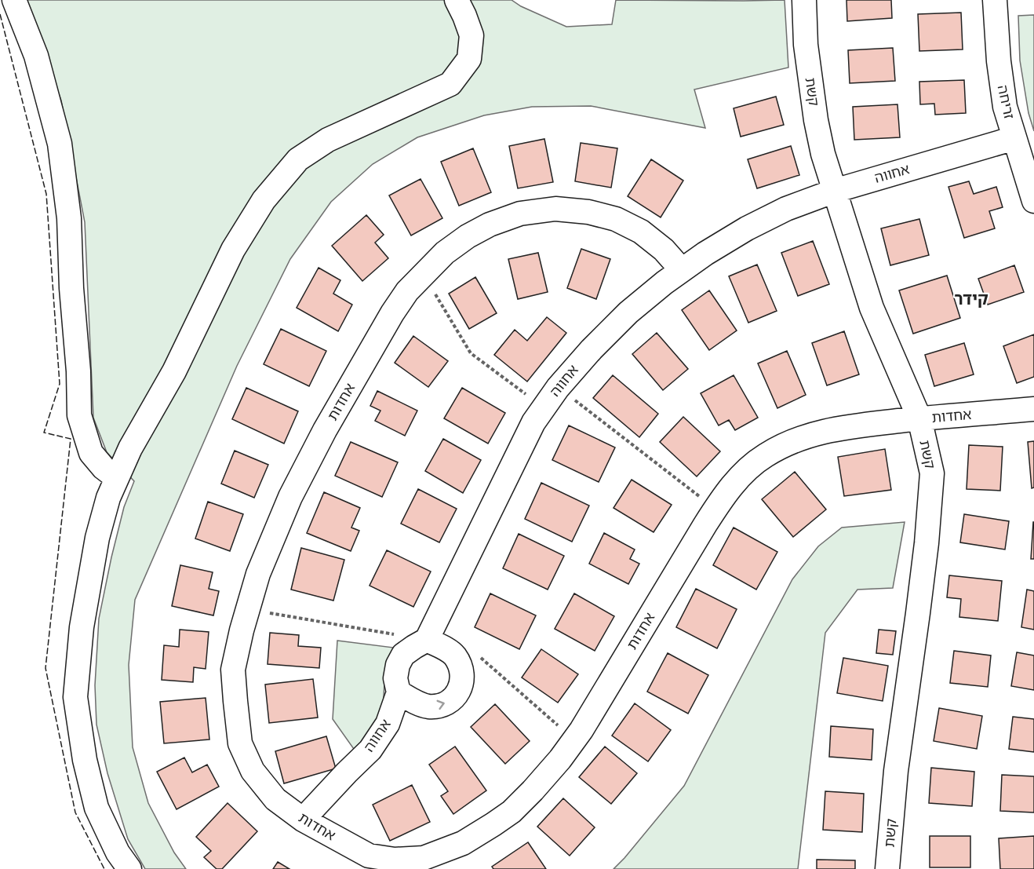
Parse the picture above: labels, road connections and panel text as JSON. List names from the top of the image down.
{
  "streets": {
    "street": [
      "קשת",
      "זריחה",
      "אחווה",
      "אחדות"
    ]
  },
  "crossings": [
    ["קשת", "אחווה"],
    ["קשת", "אחדות"],
    ["זריחה", "אחווה"],
    ["אחווה", "אחדות"]
  ],
  "districts": ["קידר"]
}
